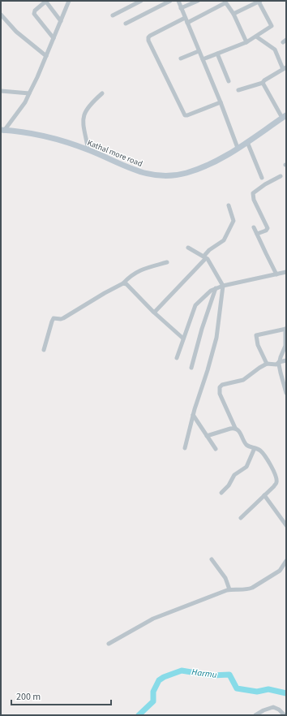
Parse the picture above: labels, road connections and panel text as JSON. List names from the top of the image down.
{
  "streets": {
    "main road": ["Kathal more road"]
  },
  "water": ["Harmu"],
  "scale_bar": "200 m"
}
